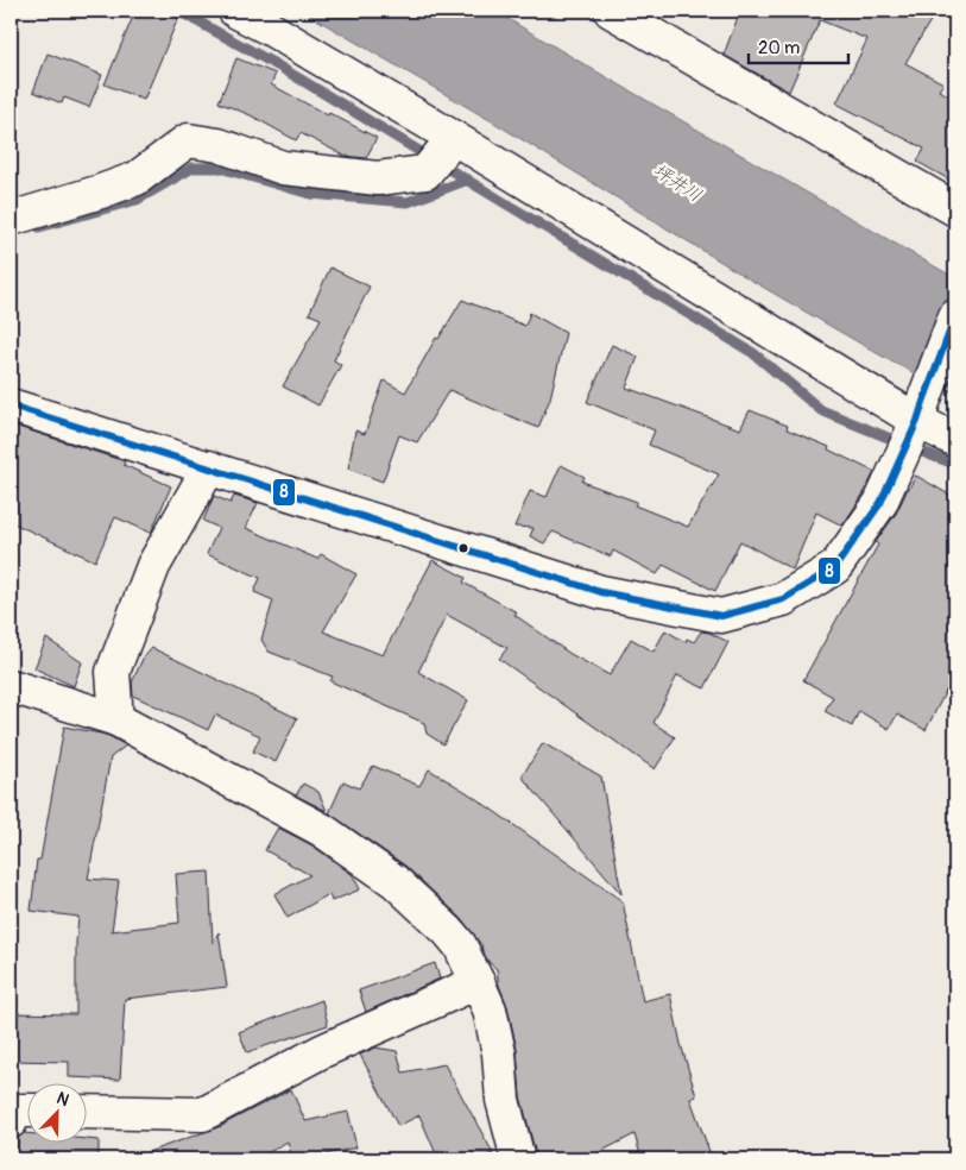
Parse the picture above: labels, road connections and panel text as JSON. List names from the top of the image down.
{
  "water": ["坪井川"],
  "lines": ["transit line 8"],
  "scale_bar": "20 m",
  "north": "top right"
}
